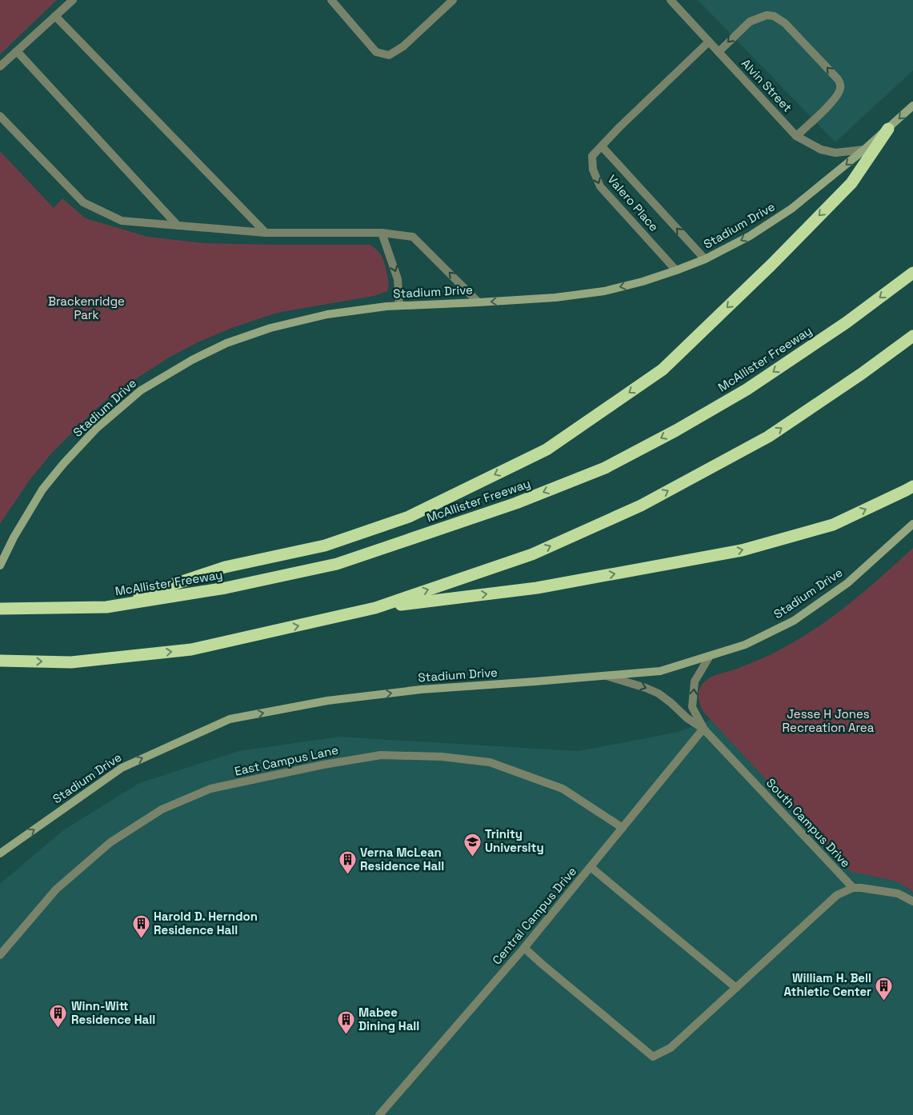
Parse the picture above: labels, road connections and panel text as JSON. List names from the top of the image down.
{
  "streets": {
    "highway": ["McAllister Freeway"],
    "main road": ["Stadium Drive"],
    "street": [
      "Alvin Street",
      "Valero Place",
      "East Campus Lane",
      "South Campus Drive",
      "Central Campus Drive"
    ]
  },
  "crossings": [
    ["Alvin Street", "Valero Place"],
    ["Alvin Street", "Stadium Drive"],
    ["Valero Place", "Stadium Drive"],
    ["East Campus Lane", "Central Campus Drive"],
    ["South Campus Drive", "Central Campus Drive"]
  ],
  "parks": ["Brackenridge Park", "Jesse H Jones Recreation Area"],
  "places": {
    "school or university": ["Trinity University"],
    "building": [
      "Verna McLean Residence Hall",
      "Harold D. Herndon Residence Hall",
      "William H. Bell Athletic Center",
      "Winn-Witt Residence Hall",
      "Mabee Dining Hall"
    ]
  }
}
